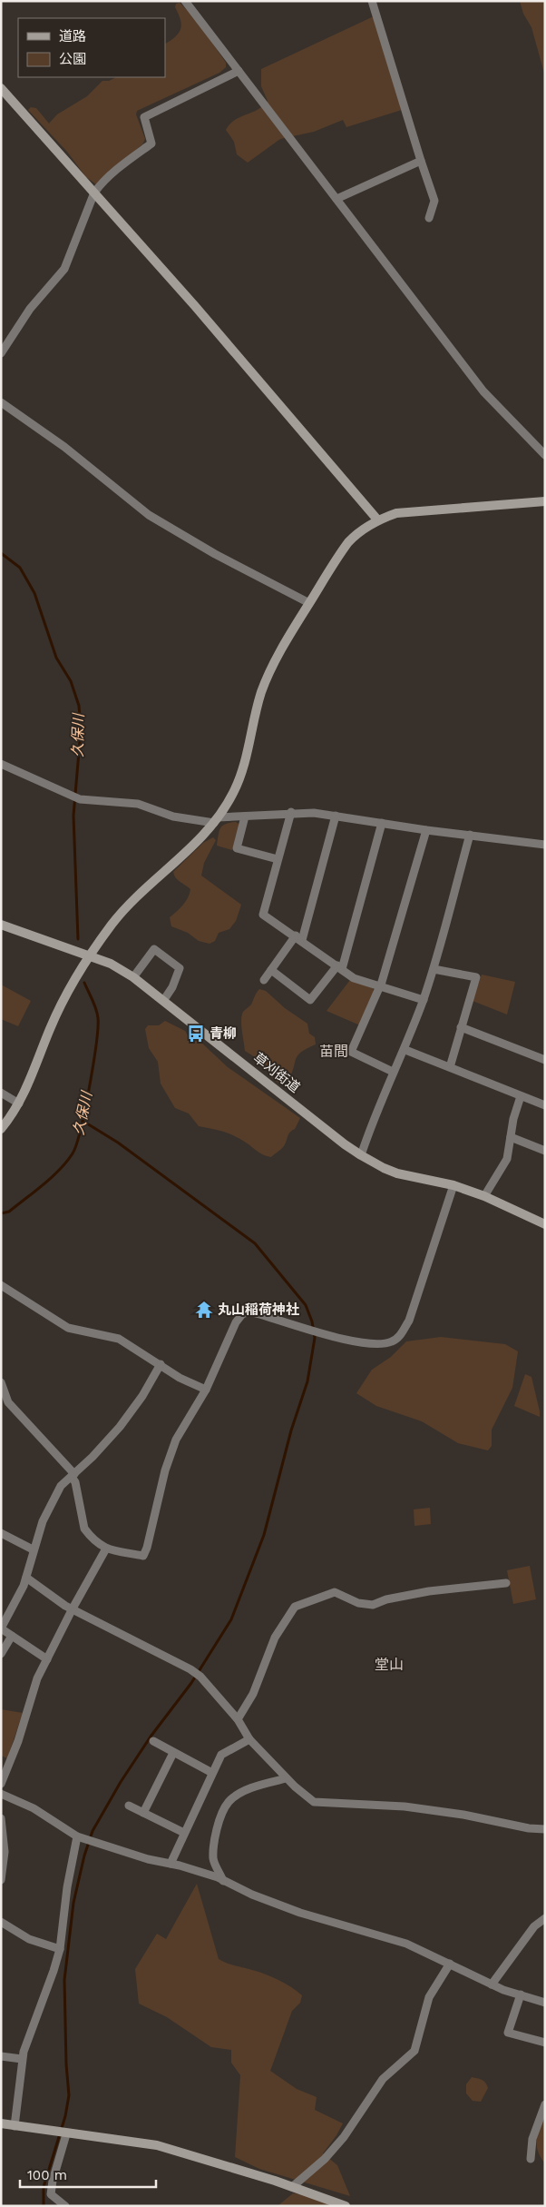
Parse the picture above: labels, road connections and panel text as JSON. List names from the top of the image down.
{
  "streets": {
    "street": ["草刈街道"]
  },
  "districts": ["苗間", "堂山"],
  "water": ["久保川"],
  "places": {
    "bus stop": ["青柳"],
    "temple": ["丸山稲荷神社"]
  },
  "legend": ["道路", "公園"],
  "scale_bar": "100 m"
}
